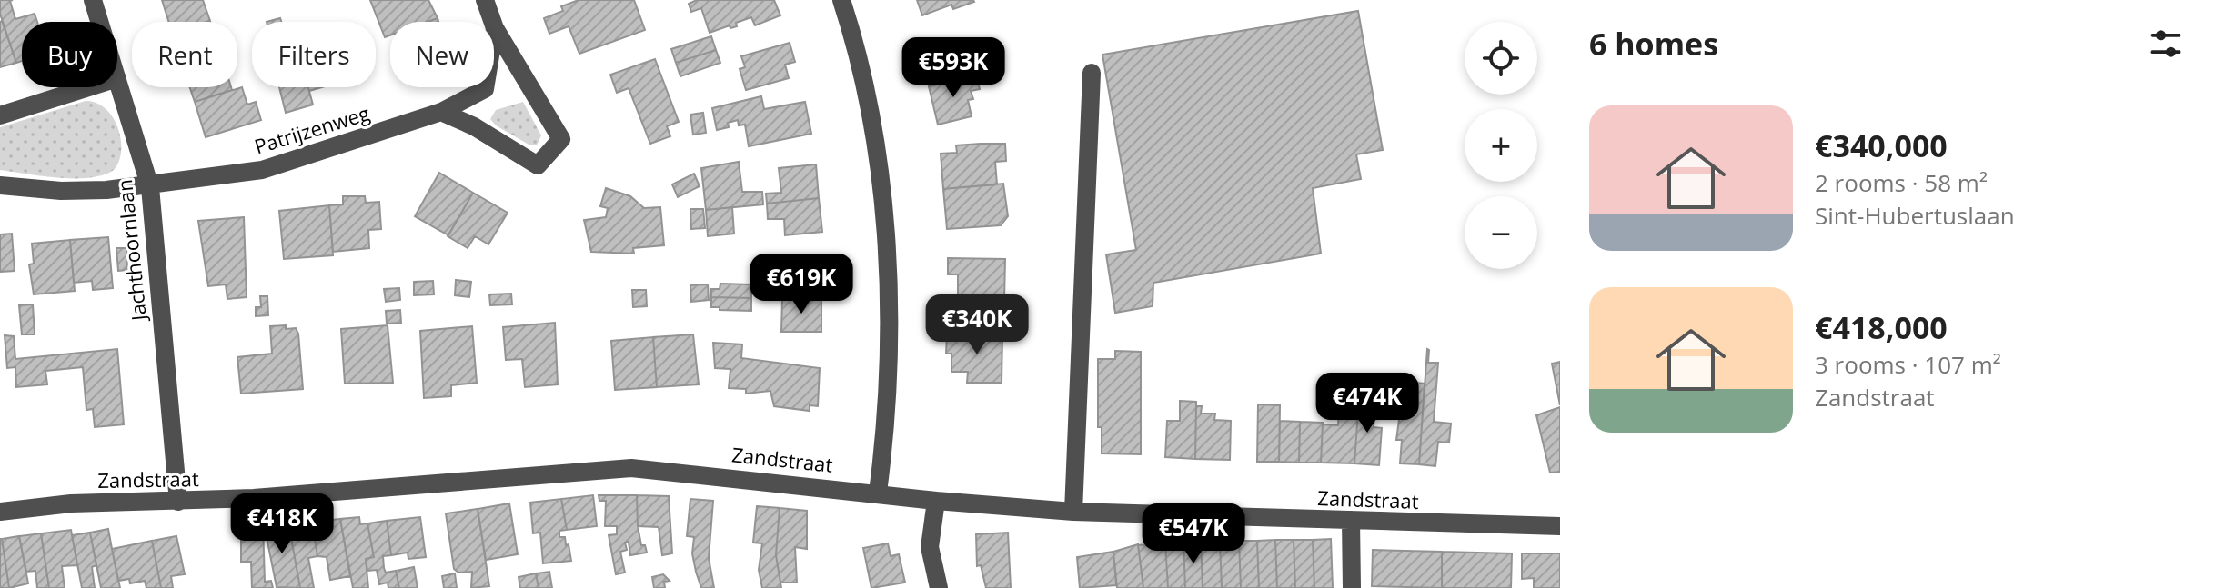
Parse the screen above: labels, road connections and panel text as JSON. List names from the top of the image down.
{
  "streets": {
    "street": ["Patrijzenweg", "Jachthoornlaan", "Zandstraat"]
  },
  "crossings": [
    ["Patrijzenweg", "Jachthoornlaan"],
    ["Jachthoornlaan", "Zandstraat"]
  ],
  "page": {
    "heading": "6 homes",
    "map_buttons": ["+", "−"],
    "chip": [
      "Buy",
      "Rent",
      "Filters",
      "New"
    ],
    "price": [
      "€593K",
      "€619K",
      "€340K",
      "€474K",
      "€418K",
      "€547K"
    ],
    "list": [
      {
        "name": "€340,000",
        "note": "2 rooms · 58 m² · Sint-Hubertuslaan"
      },
      {
        "name": "€418,000",
        "note": "3 rooms · 107 m² · Zandstraat"
      }
    ]
  }
}
